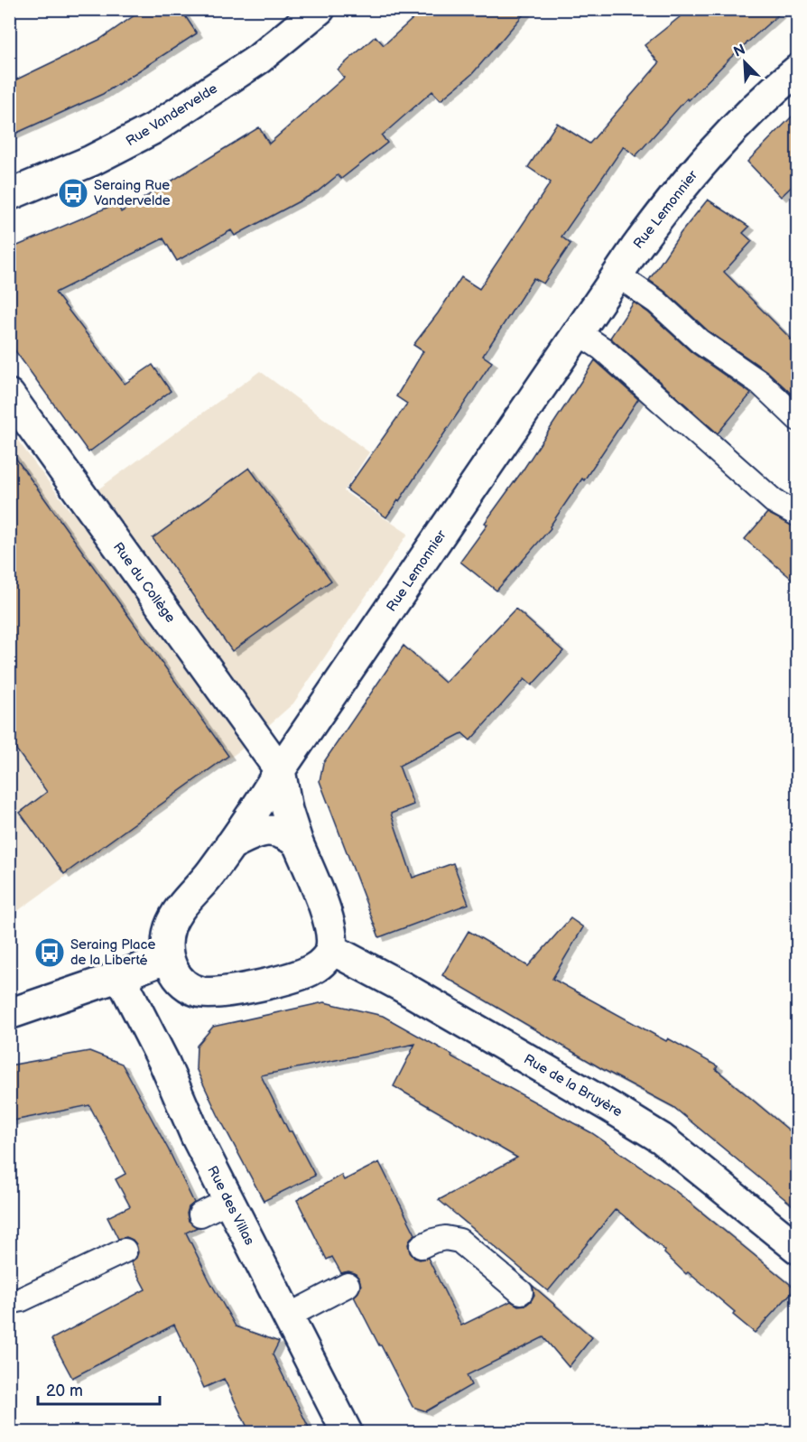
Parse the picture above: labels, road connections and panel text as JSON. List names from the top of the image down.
{
  "streets": {
    "street": [
      "Rue Vandervelde",
      "Rue Lemonnier",
      "Rue du Collège",
      "Rue de la Bruyère",
      "Rue des Villas"
    ]
  },
  "crossings": [
    ["Rue Lemonnier", "Rue du Collège"],
    ["Rue Lemonnier", "Rue de la Bruyère"]
  ],
  "places": {
    "bus stop": ["Seraing Rue Vandervelde", "Seraing Place de la Liberté"]
  },
  "scale_bar": "20 m",
  "north": "top left"
}
